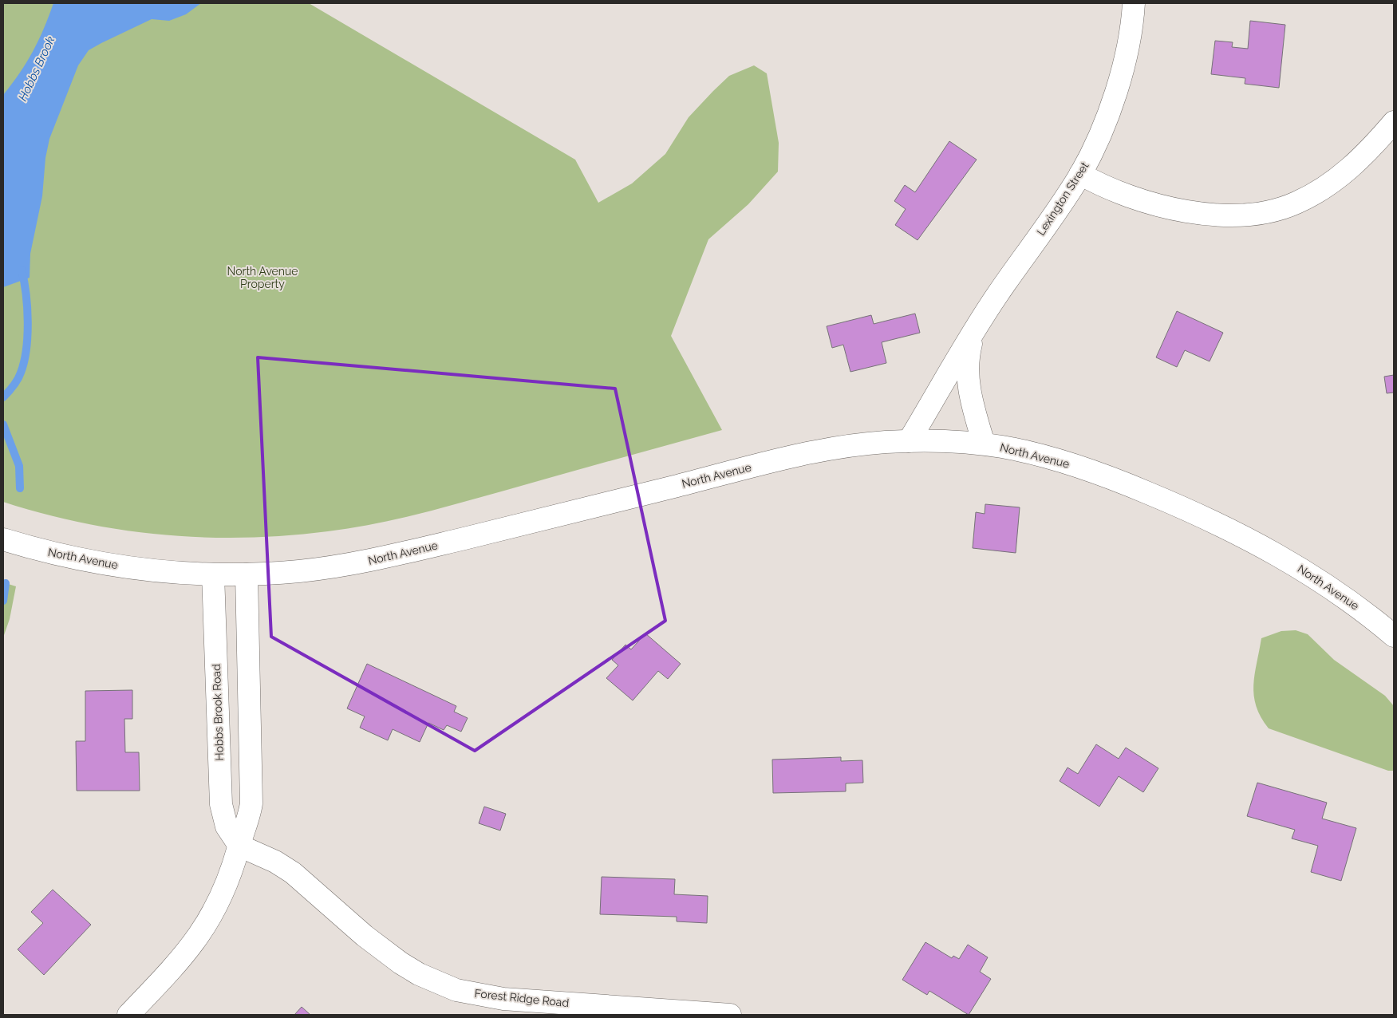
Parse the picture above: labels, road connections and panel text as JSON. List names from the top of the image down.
{
  "streets": {
    "street": [
      "Lexington Street",
      "North Avenue",
      "Hobbs Brook Road",
      "Forest Ridge Road"
    ]
  },
  "crossings": [
    ["Lexington Street", "North Avenue"],
    ["North Avenue", "Hobbs Brook Road"],
    ["Hobbs Brook Road", "Forest Ridge Road"]
  ],
  "water": ["Hobbs Brook"],
  "parks": ["North Avenue Property"]
}
